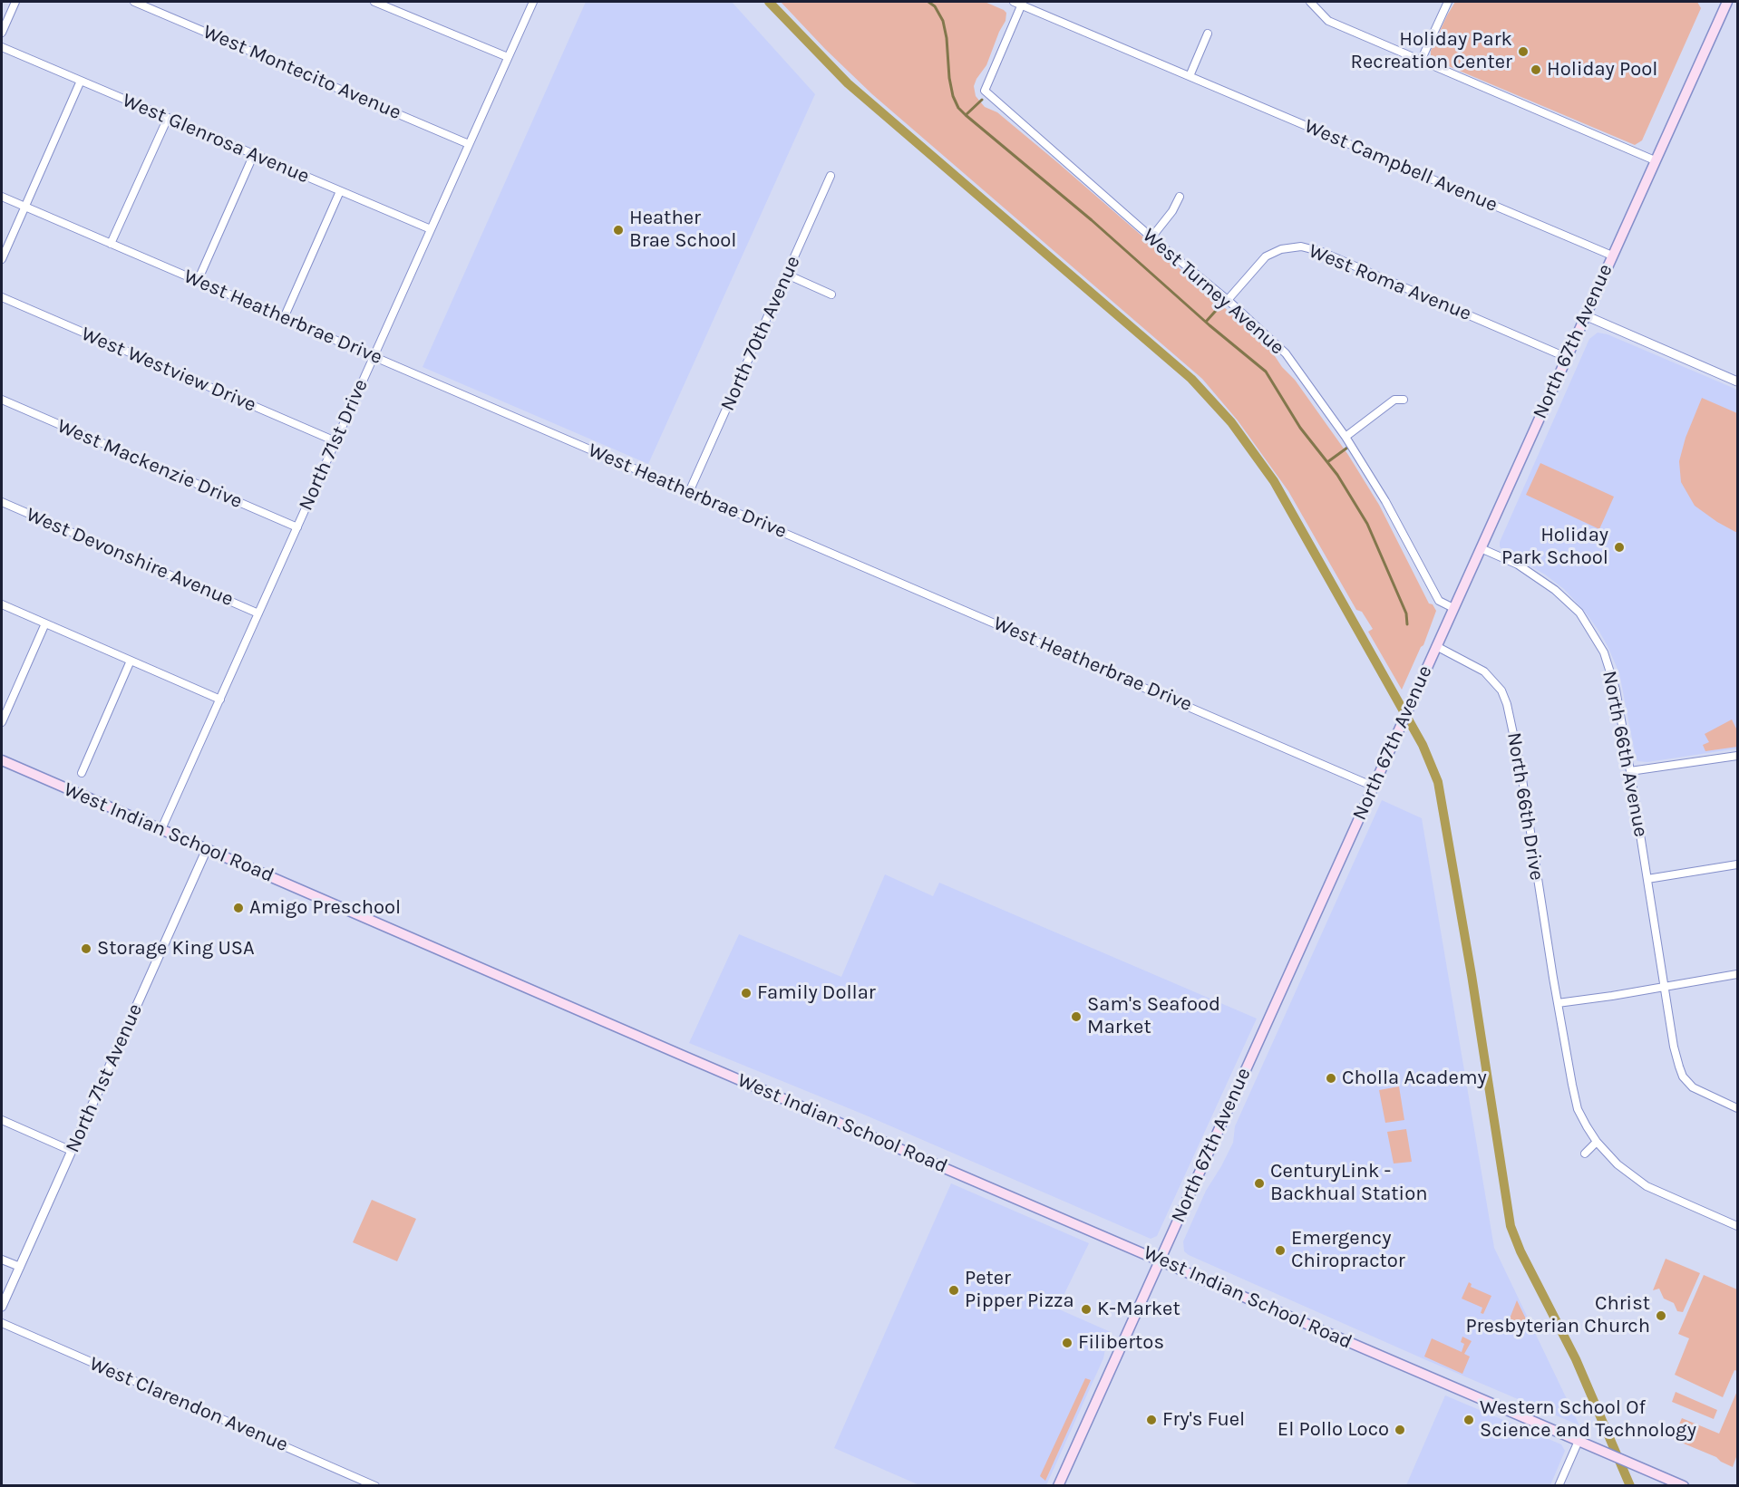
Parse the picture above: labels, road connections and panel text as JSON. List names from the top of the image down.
{
  "streets": {
    "main road": ["North 67th Avenue", "West Indian School Road"],
    "street": [
      "West Montecito Avenue",
      "West Glenrosa Avenue",
      "West Campbell Avenue",
      "West Roma Avenue",
      "West Turney Avenue",
      "West Heatherbrae Drive",
      "North 70th Avenue",
      "West Westview Drive",
      "North 71st Drive",
      "West Mackenzie Drive",
      "West Devonshire Avenue",
      "North 66th Avenue",
      "North 66th Drive",
      "North 71st Avenue",
      "West Clarendon Avenue"
    ]
  },
  "crossings": [
    ["West Montecito Avenue", "North 71st Drive"],
    ["West Glenrosa Avenue", "North 71st Drive"],
    ["West Campbell Avenue", "West Turney Avenue"],
    ["West Campbell Avenue", "North 67th Avenue"],
    ["West Roma Avenue", "West Turney Avenue"],
    ["West Roma Avenue", "North 67th Avenue"],
    ["West Turney Avenue", "North 67th Avenue"],
    ["West Heatherbrae Drive", "North 70th Avenue"],
    ["West Heatherbrae Drive", "North 67th Avenue"],
    ["West Heatherbrae Drive", "North 71st Drive"],
    ["North 67th Avenue", "North 66th Avenue"],
    ["North 67th Avenue", "North 66th Drive"],
    ["North 67th Avenue", "West Indian School Road"],
    ["West Westview Drive", "North 71st Drive"],
    ["North 71st Drive", "West Mackenzie Drive"],
    ["North 71st Drive", "West Devonshire Avenue"],
    ["North 71st Drive", "West Indian School Road"],
    ["West Indian School Road", "North 71st Avenue"]
  ],
  "places": [
    "Holiday Park Recreation Center",
    "Holiday Pool",
    "Heather Brae School",
    "Holiday Park School",
    "Amigo Preschool",
    "Storage King USA",
    "Family Dollar",
    "Sam's Seafood Market",
    "Cholla Academy",
    "CenturyLink - Backhual Station",
    "Emergency Chiropractor",
    "Peter Pipper Pizza",
    "K-Market",
    "Christ Presbyterian Church",
    "Filibertos",
    "Fry's Fuel",
    "Western School Of Science and Technology",
    "El Pollo Loco"
  ]
}
